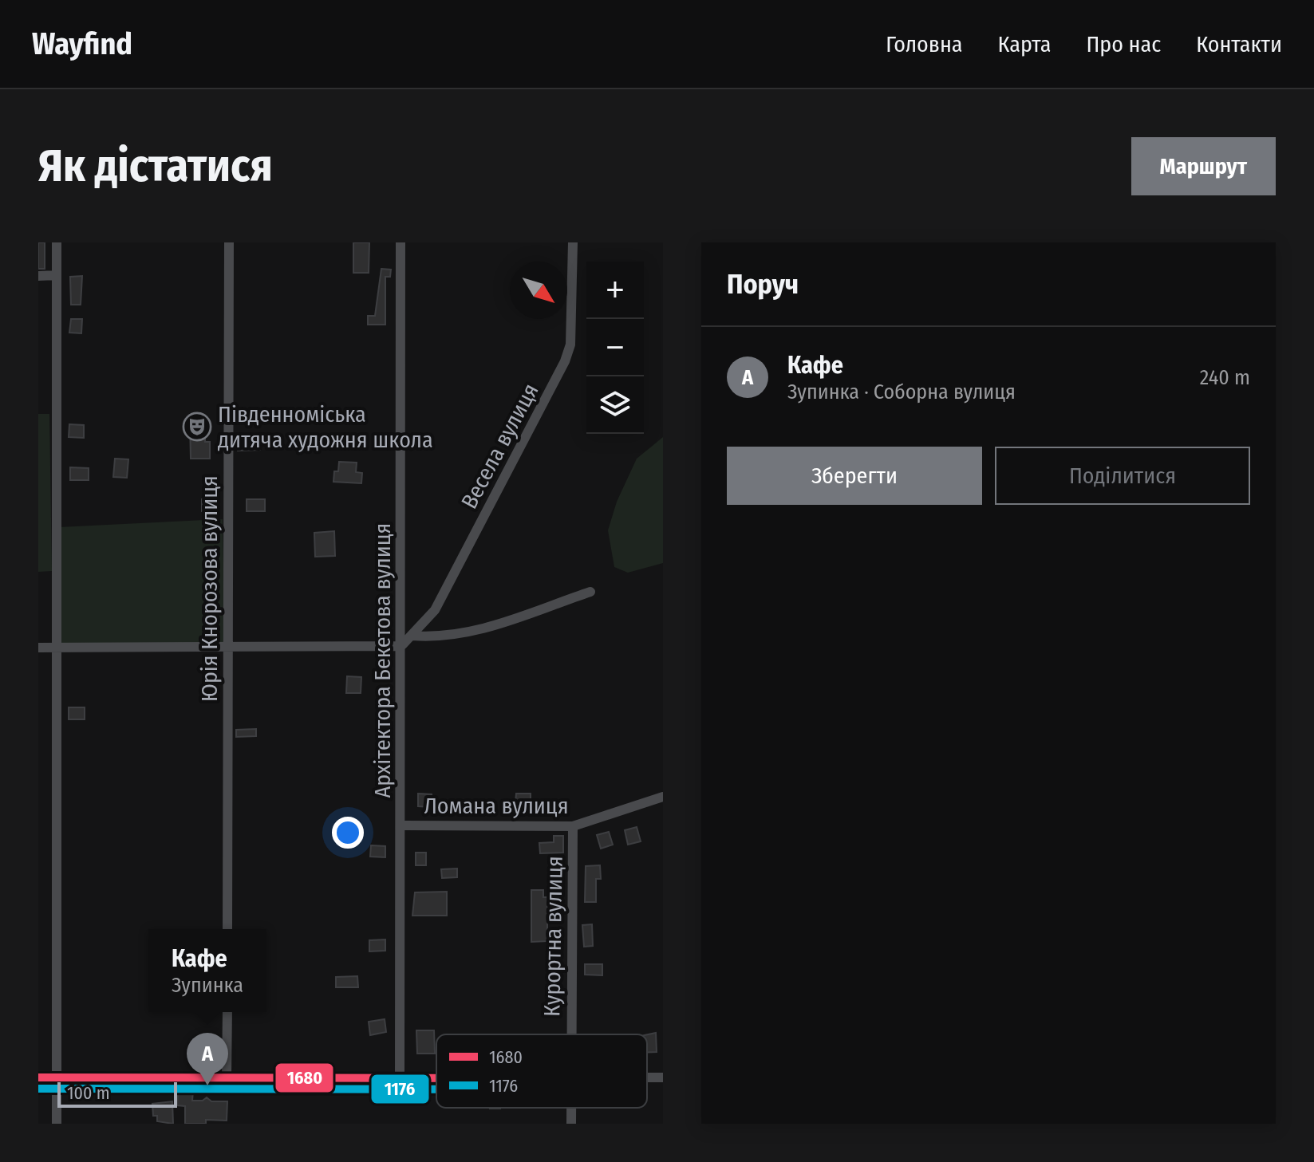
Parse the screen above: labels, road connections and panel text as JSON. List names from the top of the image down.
{
  "streets": {
    "street": [
      "Весела вулиця",
      "Юрія Кнорозова вулиця",
      "Архітектора Бекетова вулиця",
      "Ломана вулиця",
      "Курортна вулиця"
    ]
  },
  "crossings": [
    ["Весела вулиця", "Архітектора Бекетова вулиця"],
    ["Архітектора Бекетова вулиця", "Ломана вулиця"],
    ["Ломана вулиця", "Курортна вулиця"]
  ],
  "places": {
    "theatre": ["Південноміська дитяча художня школа"]
  },
  "lines": ["transit line 1680", "transit line 1176"],
  "legend": ["1680", "1176"],
  "scale_bar": "100 m",
  "north": "bottom right",
  "page": {
    "header": "Wayfind",
    "nav": [
      "Головна",
      "Карта",
      "Про нас",
      "Контакти"
    ],
    "buttons": [
      "Маршрут",
      ["Зберегти", "Поділитися"]
    ],
    "title": "Як дістатися",
    "heading": "Поруч",
    "map_buttons": ["+", "−"],
    "list": [
      {
        "mark": "A",
        "name": "Кафе",
        "note": "Зупинка · Соборна вулиця",
        "value": "240 m"
      }
    ],
    "popup": ["Кафе", "Зупинка"],
    "pins": "A",
    "scale": "100 m"
  }
}
